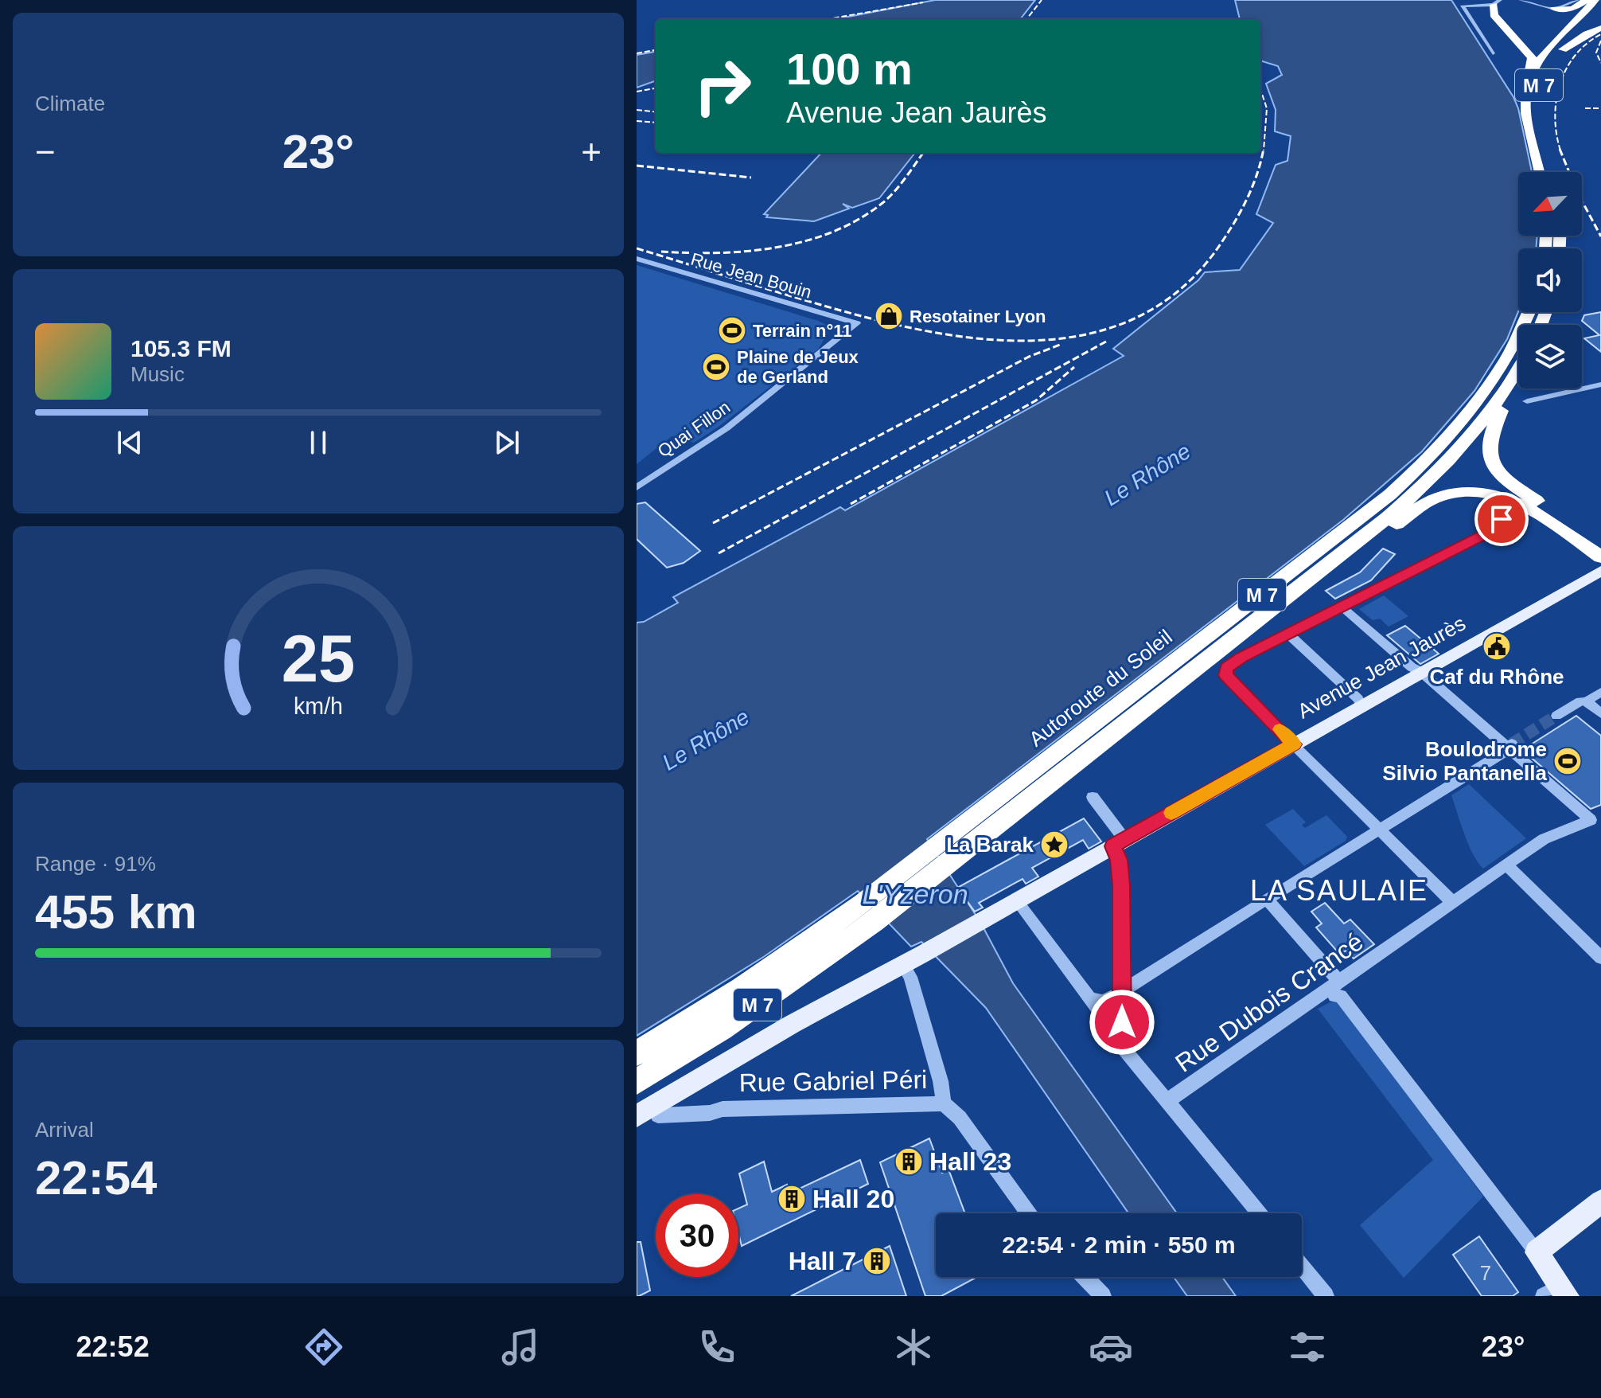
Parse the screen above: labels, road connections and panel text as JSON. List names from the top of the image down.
{
  "streets": {
    "highway": ["M 7", "Autoroute du Soleil"],
    "main road": ["Avenue Jean Jaurès"],
    "street": [
      "Rue Jean Bouin",
      "Quai Fillon",
      "Rue Dubois Crancé",
      "Rue Gabriel Péri"
    ]
  },
  "crossings": [
    ["Rue Jean Bouin", "Quai Fillon"],
    ["Avenue Jean Jaurès", "Rue Gabriel Péri"]
  ],
  "districts": ["LA SAULAIE"],
  "water": ["Le Rhône", "L'Yzeron"],
  "places": {
    "shop": ["Resotainer Lyon"],
    "sports": ["Terrain n°11", "Plaine de Jeux de Gerland", "Boulodrome Silvio Pantanella"],
    "public building": ["Caf du Rhône"],
    "place": ["La Barak"],
    "building": ["Hall 23", "Hall 20", "Hall 7"]
  },
  "house_numbers": ["7"],
  "north": "bottom left",
  "page": {
    "tile": [
      "Climate",
      ["Range · 91%", "455 km"],
      ["Arrival", "22:54"]
    ],
    "turn": ["100 m", "Avenue Jean Jaurès"],
    "heat": ["−", "23°", "+"],
    "song": ["105.3 FM", "Music"],
    "limit": "30",
    "trip": "22:54 · 2 min · 550 m",
    "tabs": ["22:52", "23°"],
    "gauge": ["25", "km/h"]
  }
}
